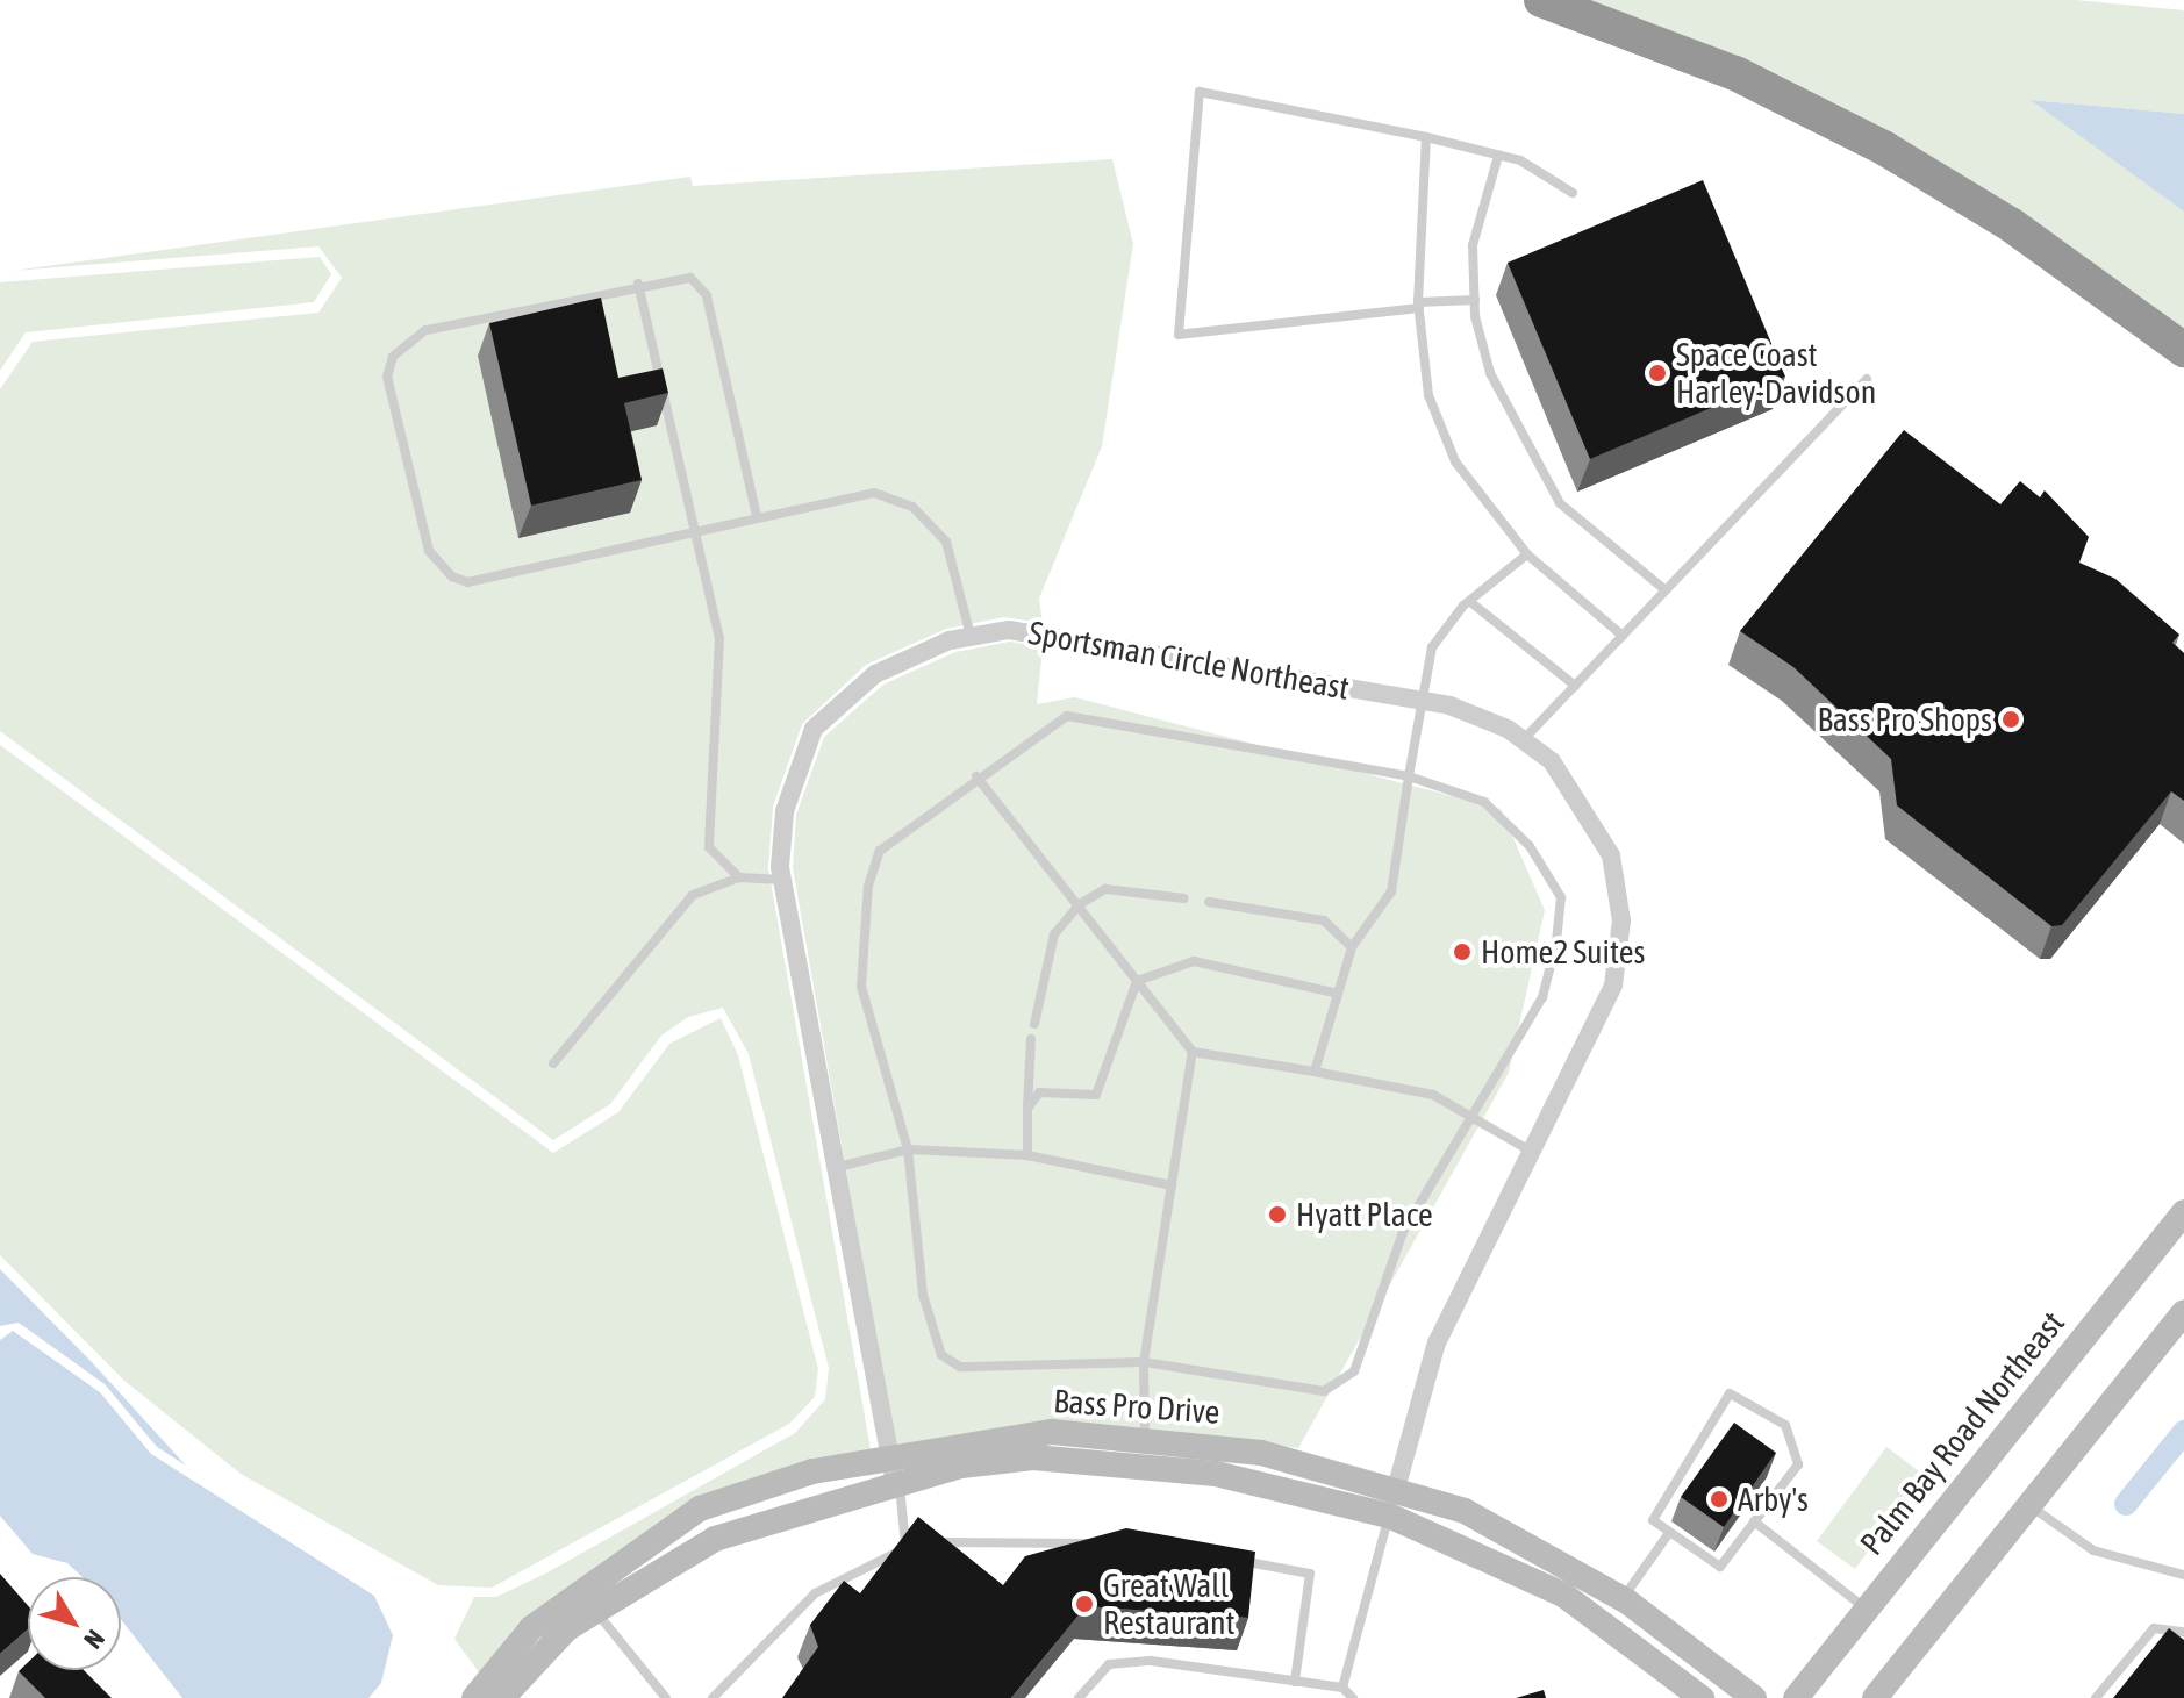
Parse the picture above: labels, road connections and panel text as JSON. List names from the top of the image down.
{
  "streets": {
    "street": ["Sportsman Circle Northeast", "Bass Pro Drive", "Palm Bay Road Northeast"]
  },
  "crossings": [
    ["Sportsman Circle Northeast", "Bass Pro Drive"]
  ],
  "places": [
    "Space Coast Harley-Davidson",
    "Bass Pro Shops",
    "Home2 Suites",
    "Hyatt Place",
    "Arby's",
    "Great Wall Restaurant"
  ],
  "north": "bottom right"
}
